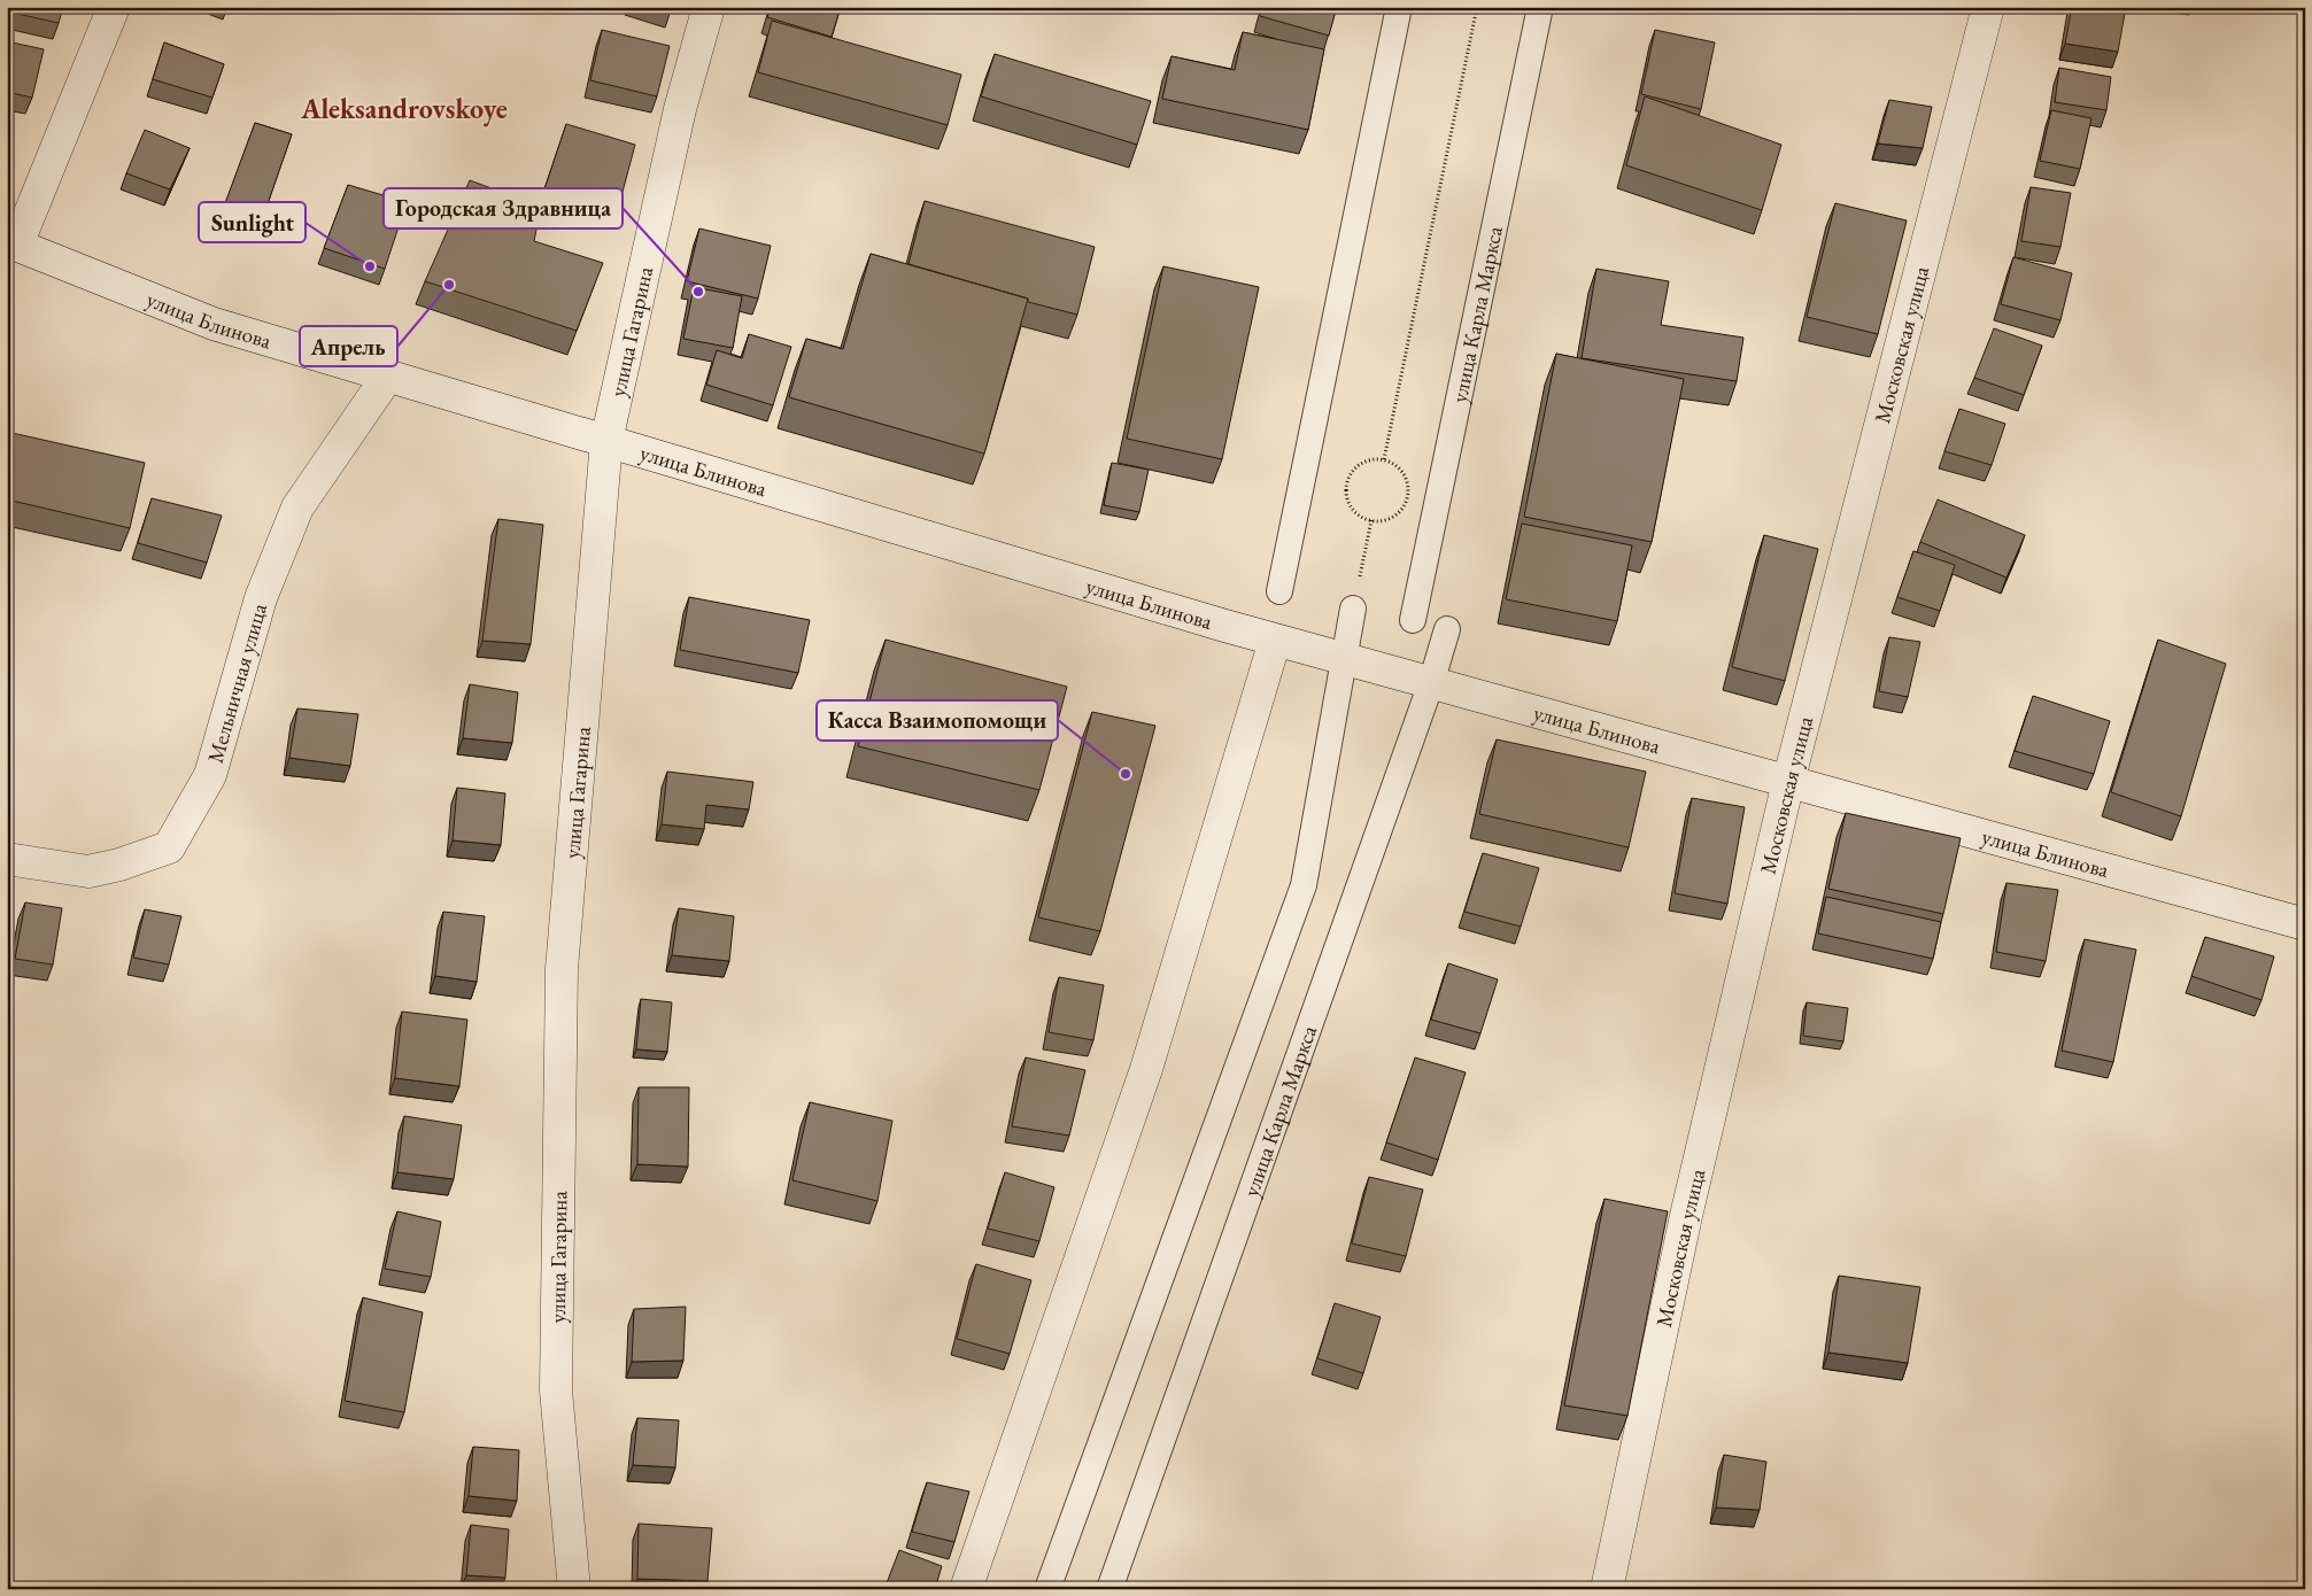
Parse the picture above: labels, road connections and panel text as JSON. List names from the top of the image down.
{
  "streets": {
    "street": [
      "улица Карла Маркса",
      "улица Блинова",
      "улица Гагарина",
      "Московская улица",
      "Мельничная улица"
    ]
  },
  "crossings": [
    ["улица Карла Маркса", "улица Блинова"],
    ["улица Блинова", "улица Гагарина"],
    ["улица Блинова", "Московская улица"],
    ["улица Блинова", "Мельничная улица"]
  ],
  "districts": ["Aleksandrovskoye"],
  "places": [
    "Sunlight",
    "Апрель",
    "Городская Здравница",
    "Касса Взаимопомощи"
  ]
}
